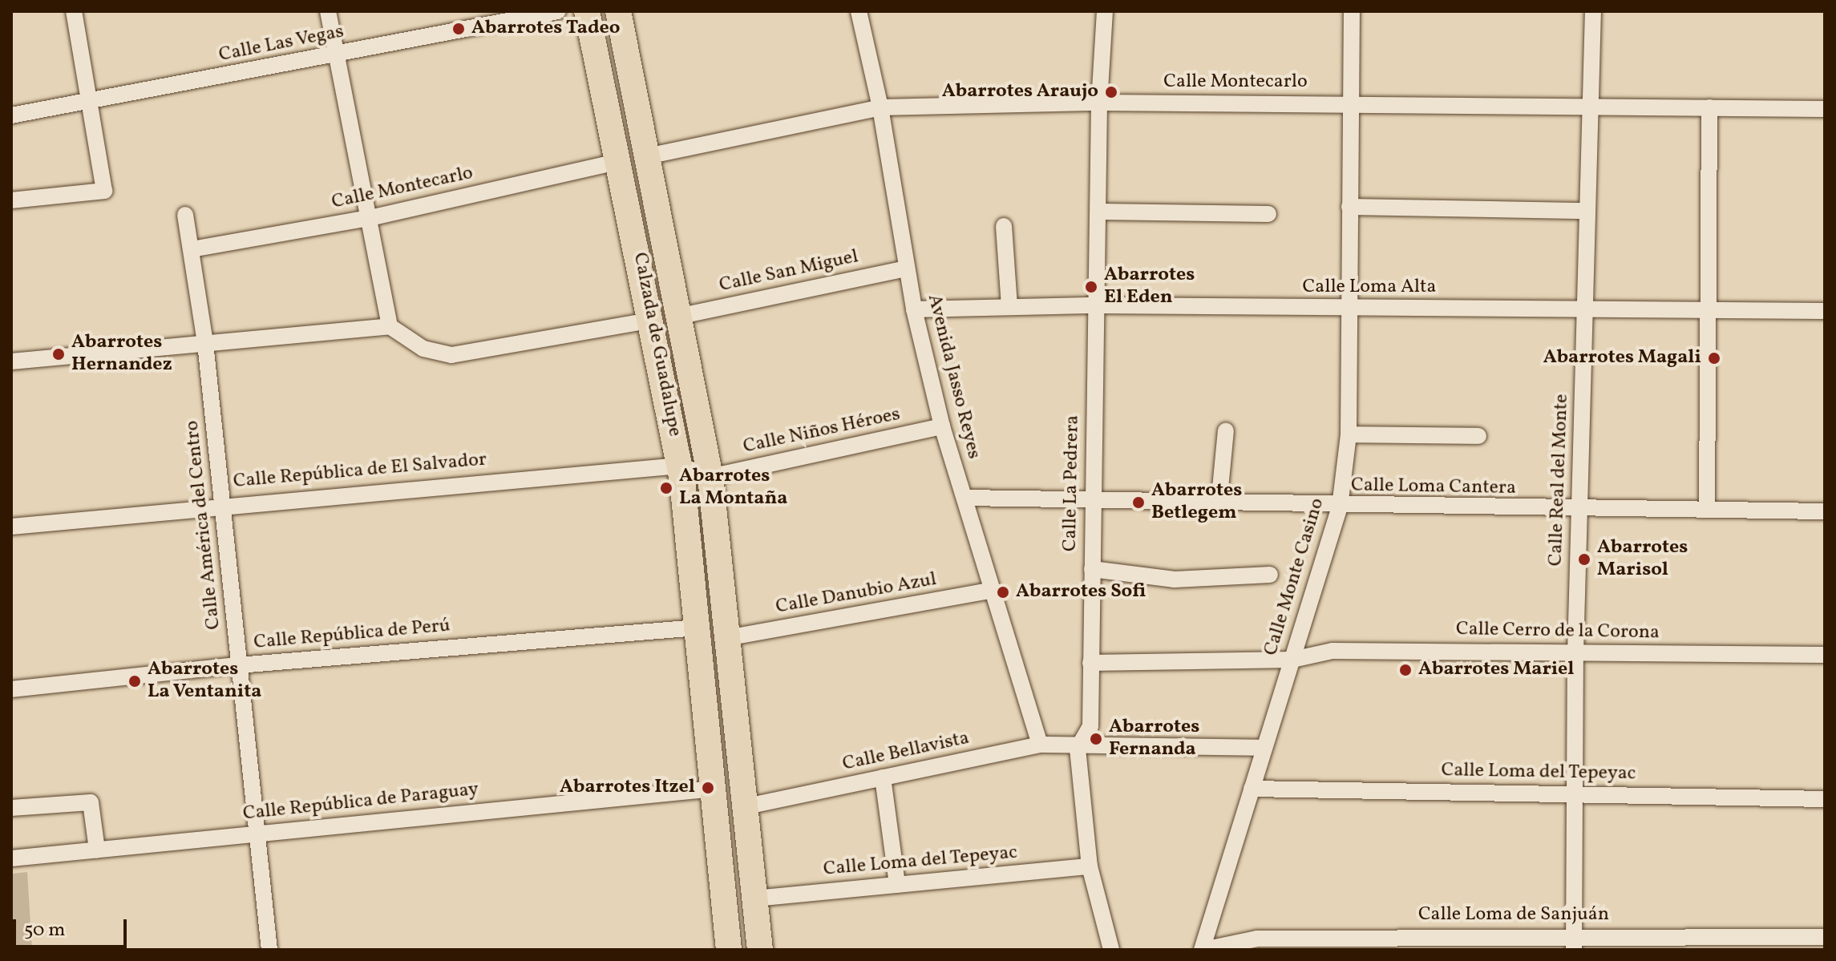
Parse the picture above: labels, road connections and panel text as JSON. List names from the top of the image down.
{
  "streets": {
    "main road": ["Calzada de Guadalupe"],
    "street": [
      "Calle Las Vegas",
      "Calle Montecarlo",
      "Calle San Miguel",
      "Calle Loma Alta",
      "Avenida Jasso Reyes",
      "Calle Niños Héroes",
      "Calle República de El Salvador",
      "Calle Real del Monte",
      "Calle La Pedrera",
      "Calle Loma Cantera",
      "Calle América del Centro",
      "Calle Monte Casino",
      "Calle Danubio Azul",
      "Calle Cerro de la Corona",
      "Calle República de Perú",
      "Calle Bellavista",
      "Calle Loma del Tepeyac",
      "Calle República de Paraguay",
      "Calle Loma de Sanjuán"
    ]
  },
  "crossings": [
    ["Calle Montecarlo", "Calzada de Guadalupe"],
    ["Calle Montecarlo", "Avenida Jasso Reyes"],
    ["Calle Montecarlo", "Calle Real del Monte"],
    ["Calle Montecarlo", "Calle La Pedrera"],
    ["Calle Montecarlo", "Calle América del Centro"],
    ["Calle Montecarlo", "Calle Monte Casino"],
    ["Calle San Miguel", "Calzada de Guadalupe"],
    ["Calle San Miguel", "Avenida Jasso Reyes"],
    ["Calle Loma Alta", "Avenida Jasso Reyes"],
    ["Calle Loma Alta", "Calle Real del Monte"],
    ["Calle Loma Alta", "Calle La Pedrera"],
    ["Calle Loma Alta", "Calle Monte Casino"],
    ["Calzada de Guadalupe", "Calle Niños Héroes"],
    ["Calzada de Guadalupe", "Calle República de El Salvador"],
    ["Calzada de Guadalupe", "Calle Danubio Azul"],
    ["Calzada de Guadalupe", "Calle República de Perú"],
    ["Calzada de Guadalupe", "Calle Bellavista"],
    ["Calzada de Guadalupe", "Calle Loma del Tepeyac"],
    ["Calzada de Guadalupe", "Calle República de Paraguay"],
    ["Avenida Jasso Reyes", "Calle Niños Héroes"],
    ["Avenida Jasso Reyes", "Calle Loma Cantera"],
    ["Avenida Jasso Reyes", "Calle Danubio Azul"],
    ["Avenida Jasso Reyes", "Calle Bellavista"],
    ["Calle Niños Héroes", "Calle República de El Salvador"],
    ["Calle República de El Salvador", "Calle América del Centro"],
    ["Calle Real del Monte", "Calle Loma Cantera"],
    ["Calle Real del Monte", "Calle Cerro de la Corona"],
    ["Calle Real del Monte", "Calle Loma del Tepeyac"],
    ["Calle Real del Monte", "Calle Loma de Sanjuán"],
    ["Calle La Pedrera", "Calle Loma Cantera"],
    ["Calle La Pedrera", "Calle Cerro de la Corona"],
    ["Calle La Pedrera", "Calle Bellavista"],
    ["Calle La Pedrera", "Calle Loma del Tepeyac"],
    ["Calle Loma Cantera", "Calle Monte Casino"],
    ["Calle América del Centro", "Calle República de Perú"],
    ["Calle América del Centro", "Calle República de Paraguay"],
    ["Calle Monte Casino", "Calle Cerro de la Corona"],
    ["Calle Monte Casino", "Calle Loma del Tepeyac"],
    ["Calle Monte Casino", "Calle Loma de Sanjuán"]
  ],
  "places": [
    "Abarrotes Tadeo",
    "Abarrotes Araujo",
    "Abarrotes El Eden",
    "Abarrotes Hernandez",
    "Abarrotes Magali",
    "Abarrotes La Montaña",
    "Abarrotes Betlegem",
    "Abarrotes Marisol",
    "Abarrotes Sofi",
    "Abarrotes Mariel",
    "Abarrotes La Ventanita",
    "Abarrotes Fernanda",
    "Abarrotes Itzel"
  ],
  "scale_bar": "50 m"
}
